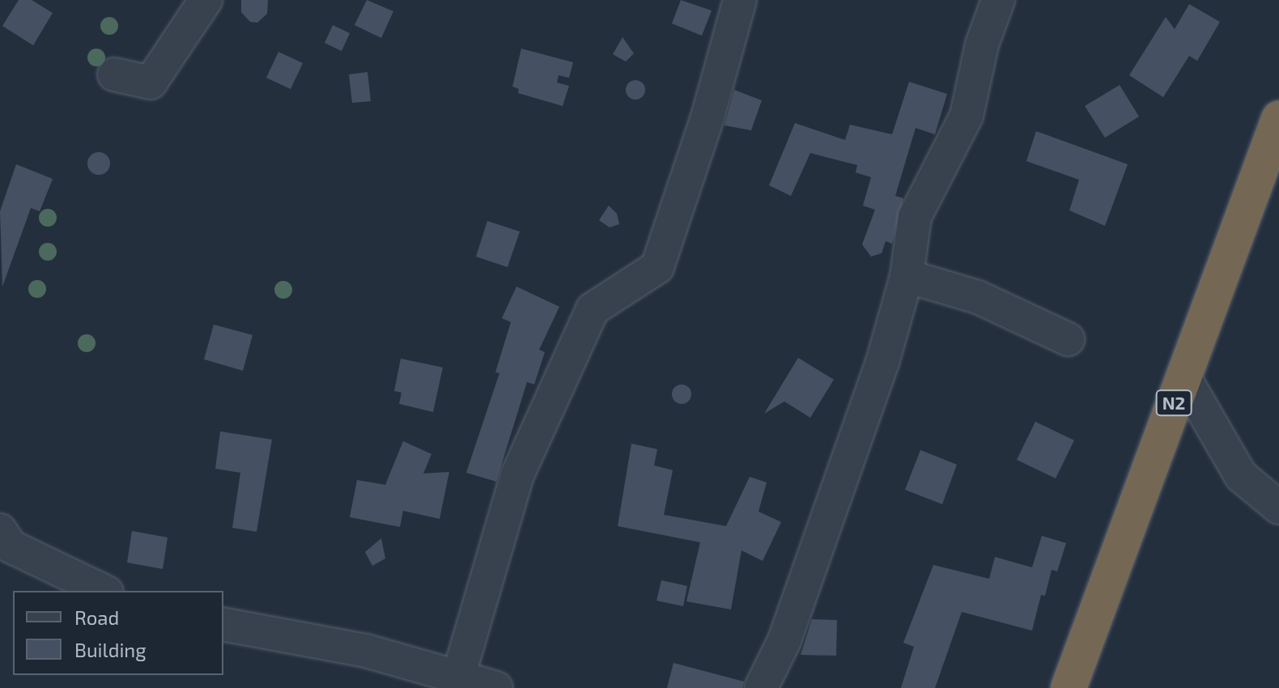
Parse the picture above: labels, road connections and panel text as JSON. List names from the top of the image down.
{
  "streets": {
    "highway": ["N2"]
  },
  "legend": ["Road", "Building"]
}
